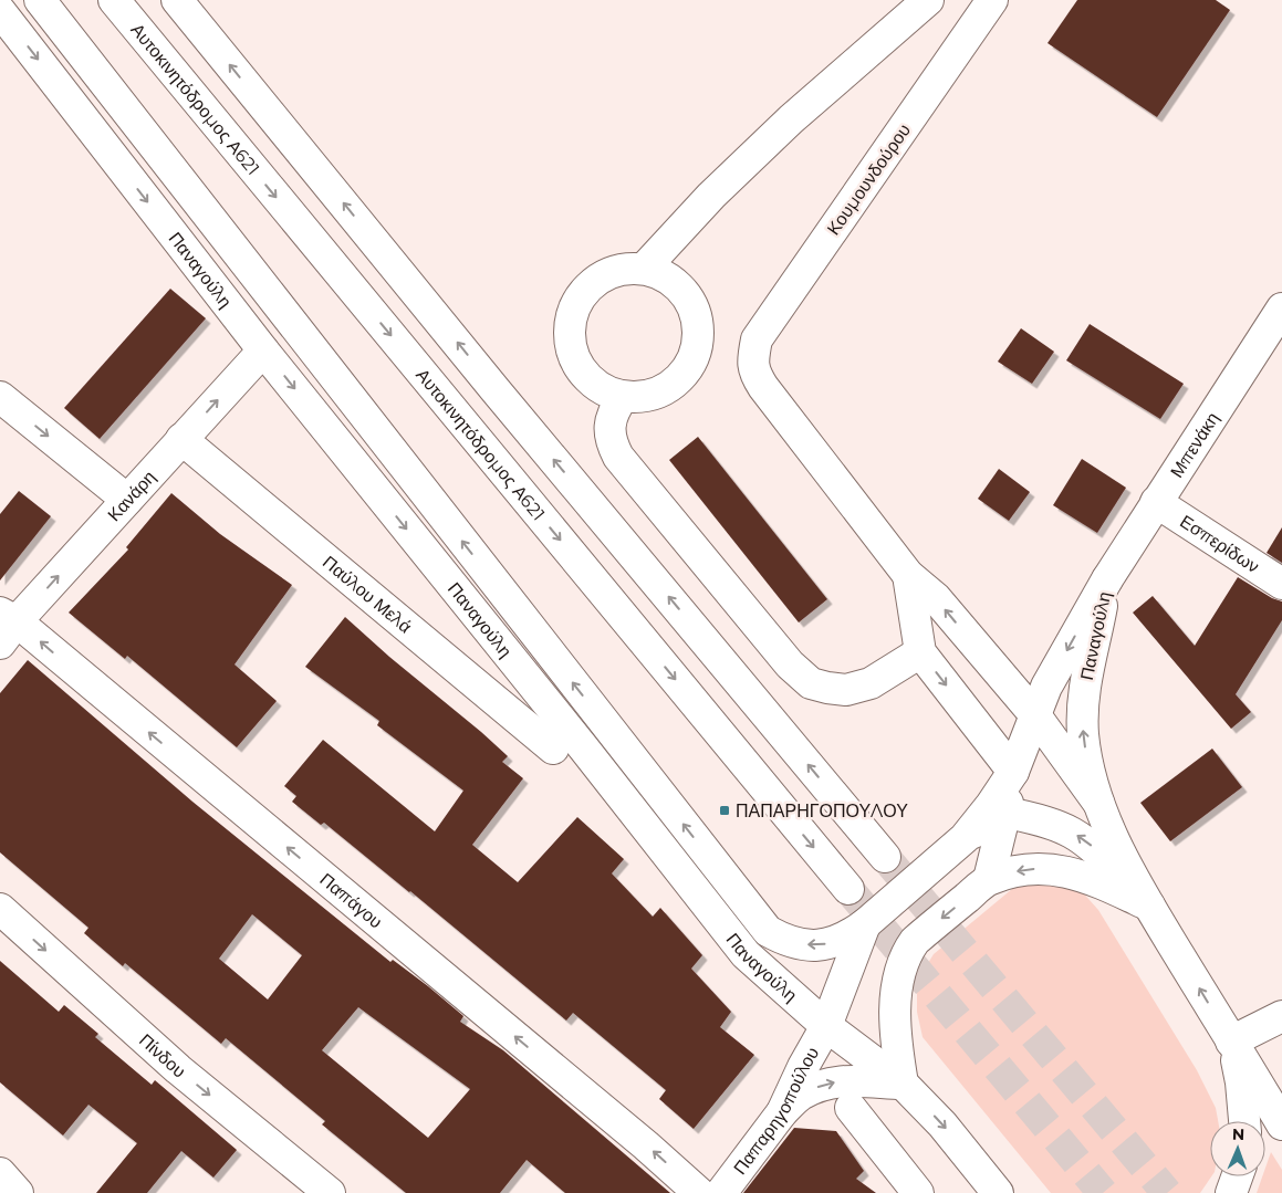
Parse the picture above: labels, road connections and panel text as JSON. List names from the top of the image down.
{
  "streets": {
    "main road": [
      "Αυτοκινητόδρομος Α621",
      "Κουμουνδούρου",
      "Παναγούλη",
      "Μπενάκη",
      "Κανάρη",
      "Εσπερίδων",
      "Παύλου Μελά",
      "Παπάγου",
      "Πίνδου",
      "Παπαρηγοπούλου"
    ]
  },
  "crossings": [
    ["Κουμουνδούρου", "Παναγούλη"],
    ["Παναγούλη", "Μπενάκη"],
    ["Παναγούλη", "Κανάρη"],
    ["Παναγούλη", "Παπαρηγοπούλου"],
    ["Μπενάκη", "Εσπερίδων"],
    ["Κανάρη", "Παύλου Μελά"],
    ["Κανάρη", "Παπάγου"]
  ],
  "one_way": ["Κανάρη", "Παπάγου", "Πίνδου"],
  "places": {
    "transit": ["ΠΑΠΑΡΗΓΟΠΟΥΛΟΥ"]
  },
  "north": "top"
}
